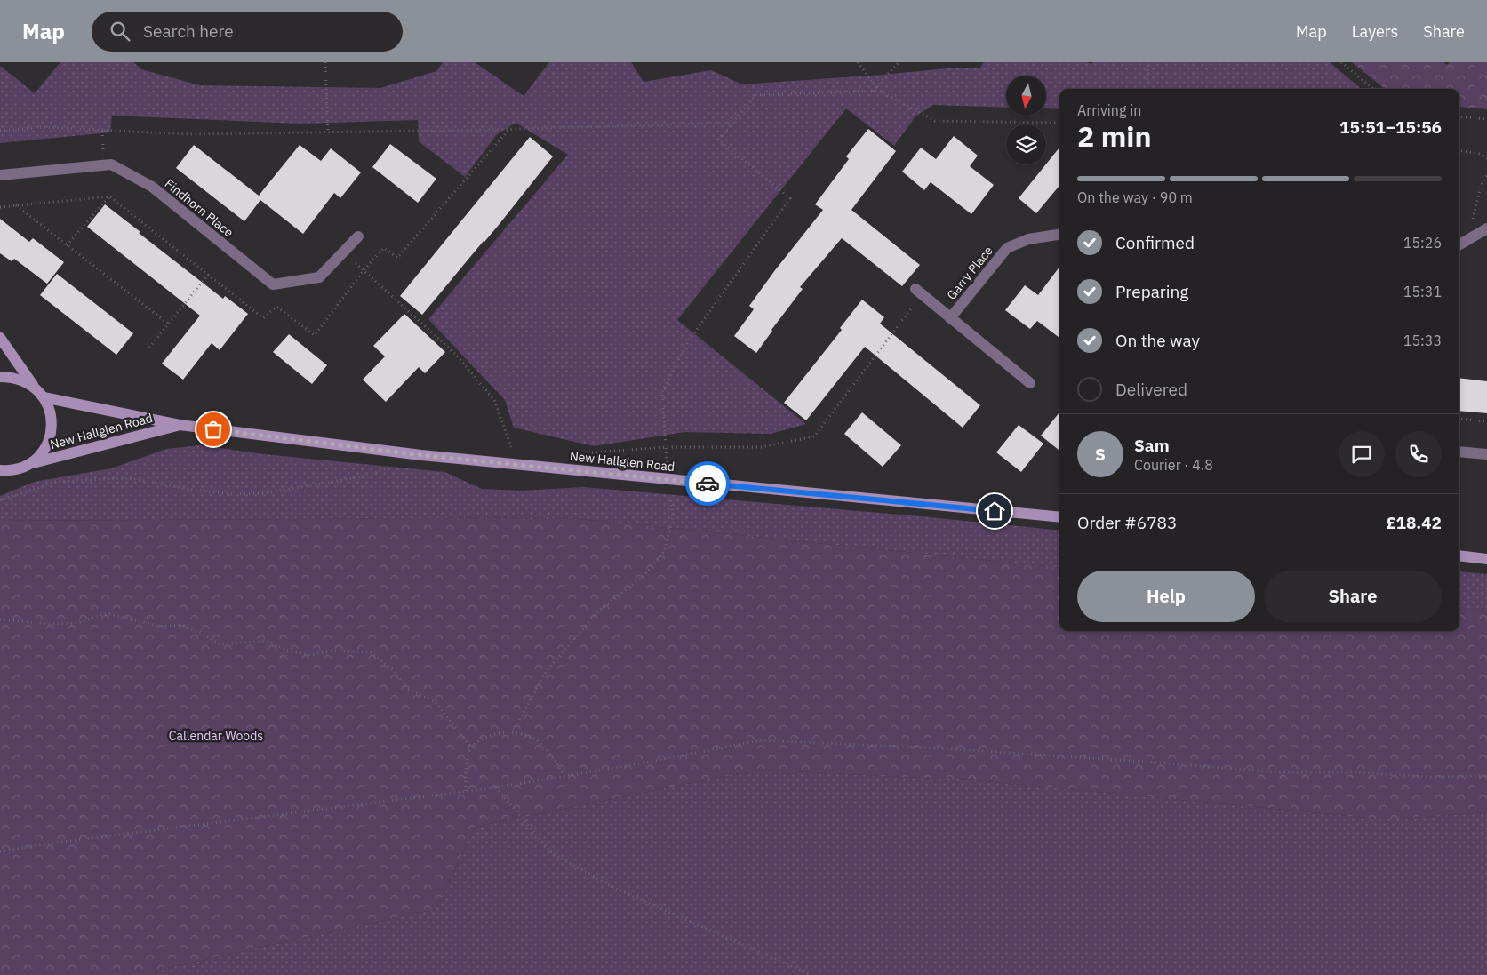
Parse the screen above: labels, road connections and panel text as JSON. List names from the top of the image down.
{
  "streets": {
    "street": ["Findhorn Place", "Garry Place", "New Hallglen Road"]
  },
  "parks": ["Callendar Woods"],
  "north": "bottom",
  "page": {
    "header": "Map",
    "search": "Search here",
    "nav": ["Map", "Layers", "Share"],
    "heading": ["2 min", "Arriving in", "15:51–15:56"],
    "panel": [
      "Sam",
      "Courier · 4.8",
      "Order #6783",
      "£18.42"
    ],
    "bar": "On the way · 90 m",
    "list": [
      ["Confirmed", "15:26"],
      ["Preparing", "15:31"],
      ["On the way", "15:33"],
      "Delivered"
    ],
    "round": "S",
    "buttons": ["Help", "Share"]
  }
}
